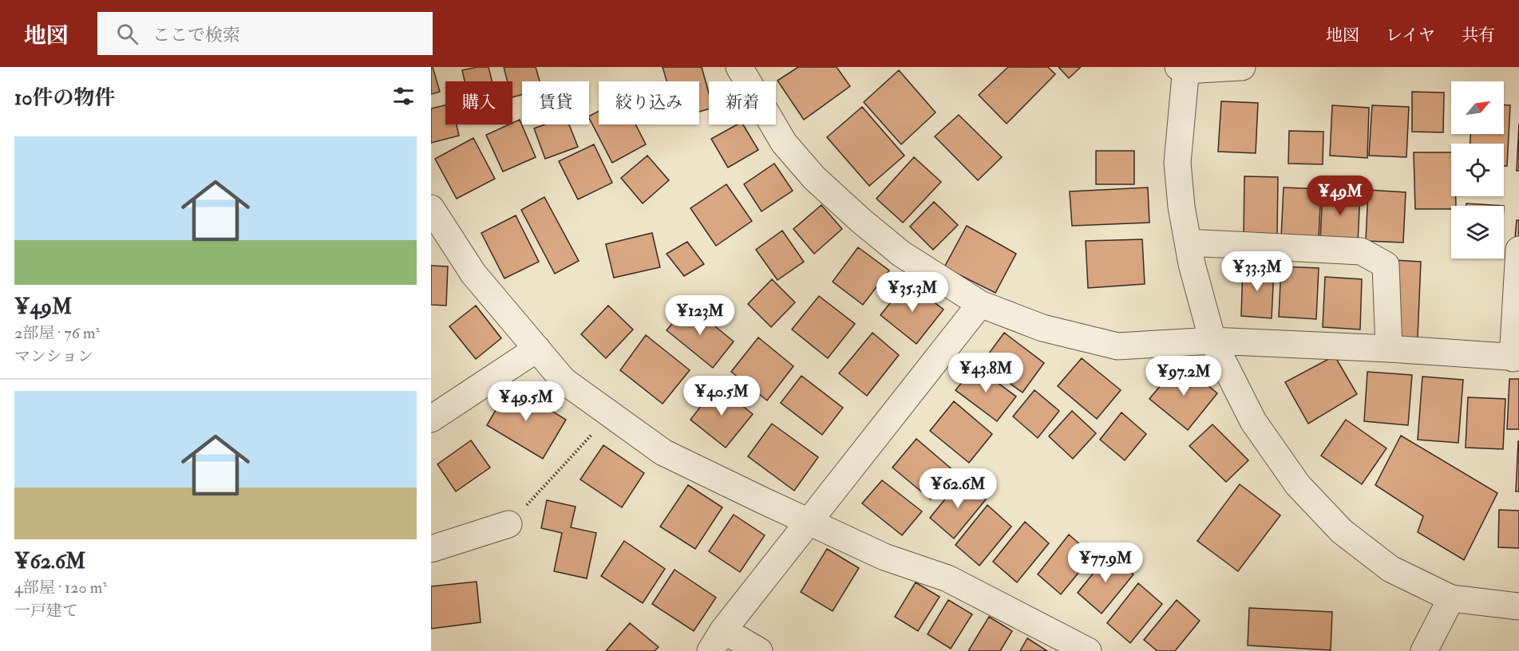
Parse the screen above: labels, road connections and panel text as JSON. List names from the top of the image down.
{
  "north": "top right",
  "page": {
    "header": "地図",
    "search": "ここで検索",
    "nav": ["地図", "レイヤ", "共有"],
    "heading": "10件の物件",
    "chip": [
      "購入",
      "賃貸",
      "絞り込み",
      "新着"
    ],
    "list": [
      {
        "name": "¥49M",
        "note": "2部屋 · 76 m² · マンション"
      },
      {
        "name": "¥62.6M",
        "note": "4部屋 · 120 m² · 一戸建て"
      }
    ],
    "price": [
      "¥49M",
      "¥33.3M",
      "¥35.3M",
      "¥123M",
      "¥43.8M",
      "¥97.2M",
      "¥40.5M",
      "¥49.5M",
      "¥62.6M",
      "¥77.9M"
    ]
  }
}
